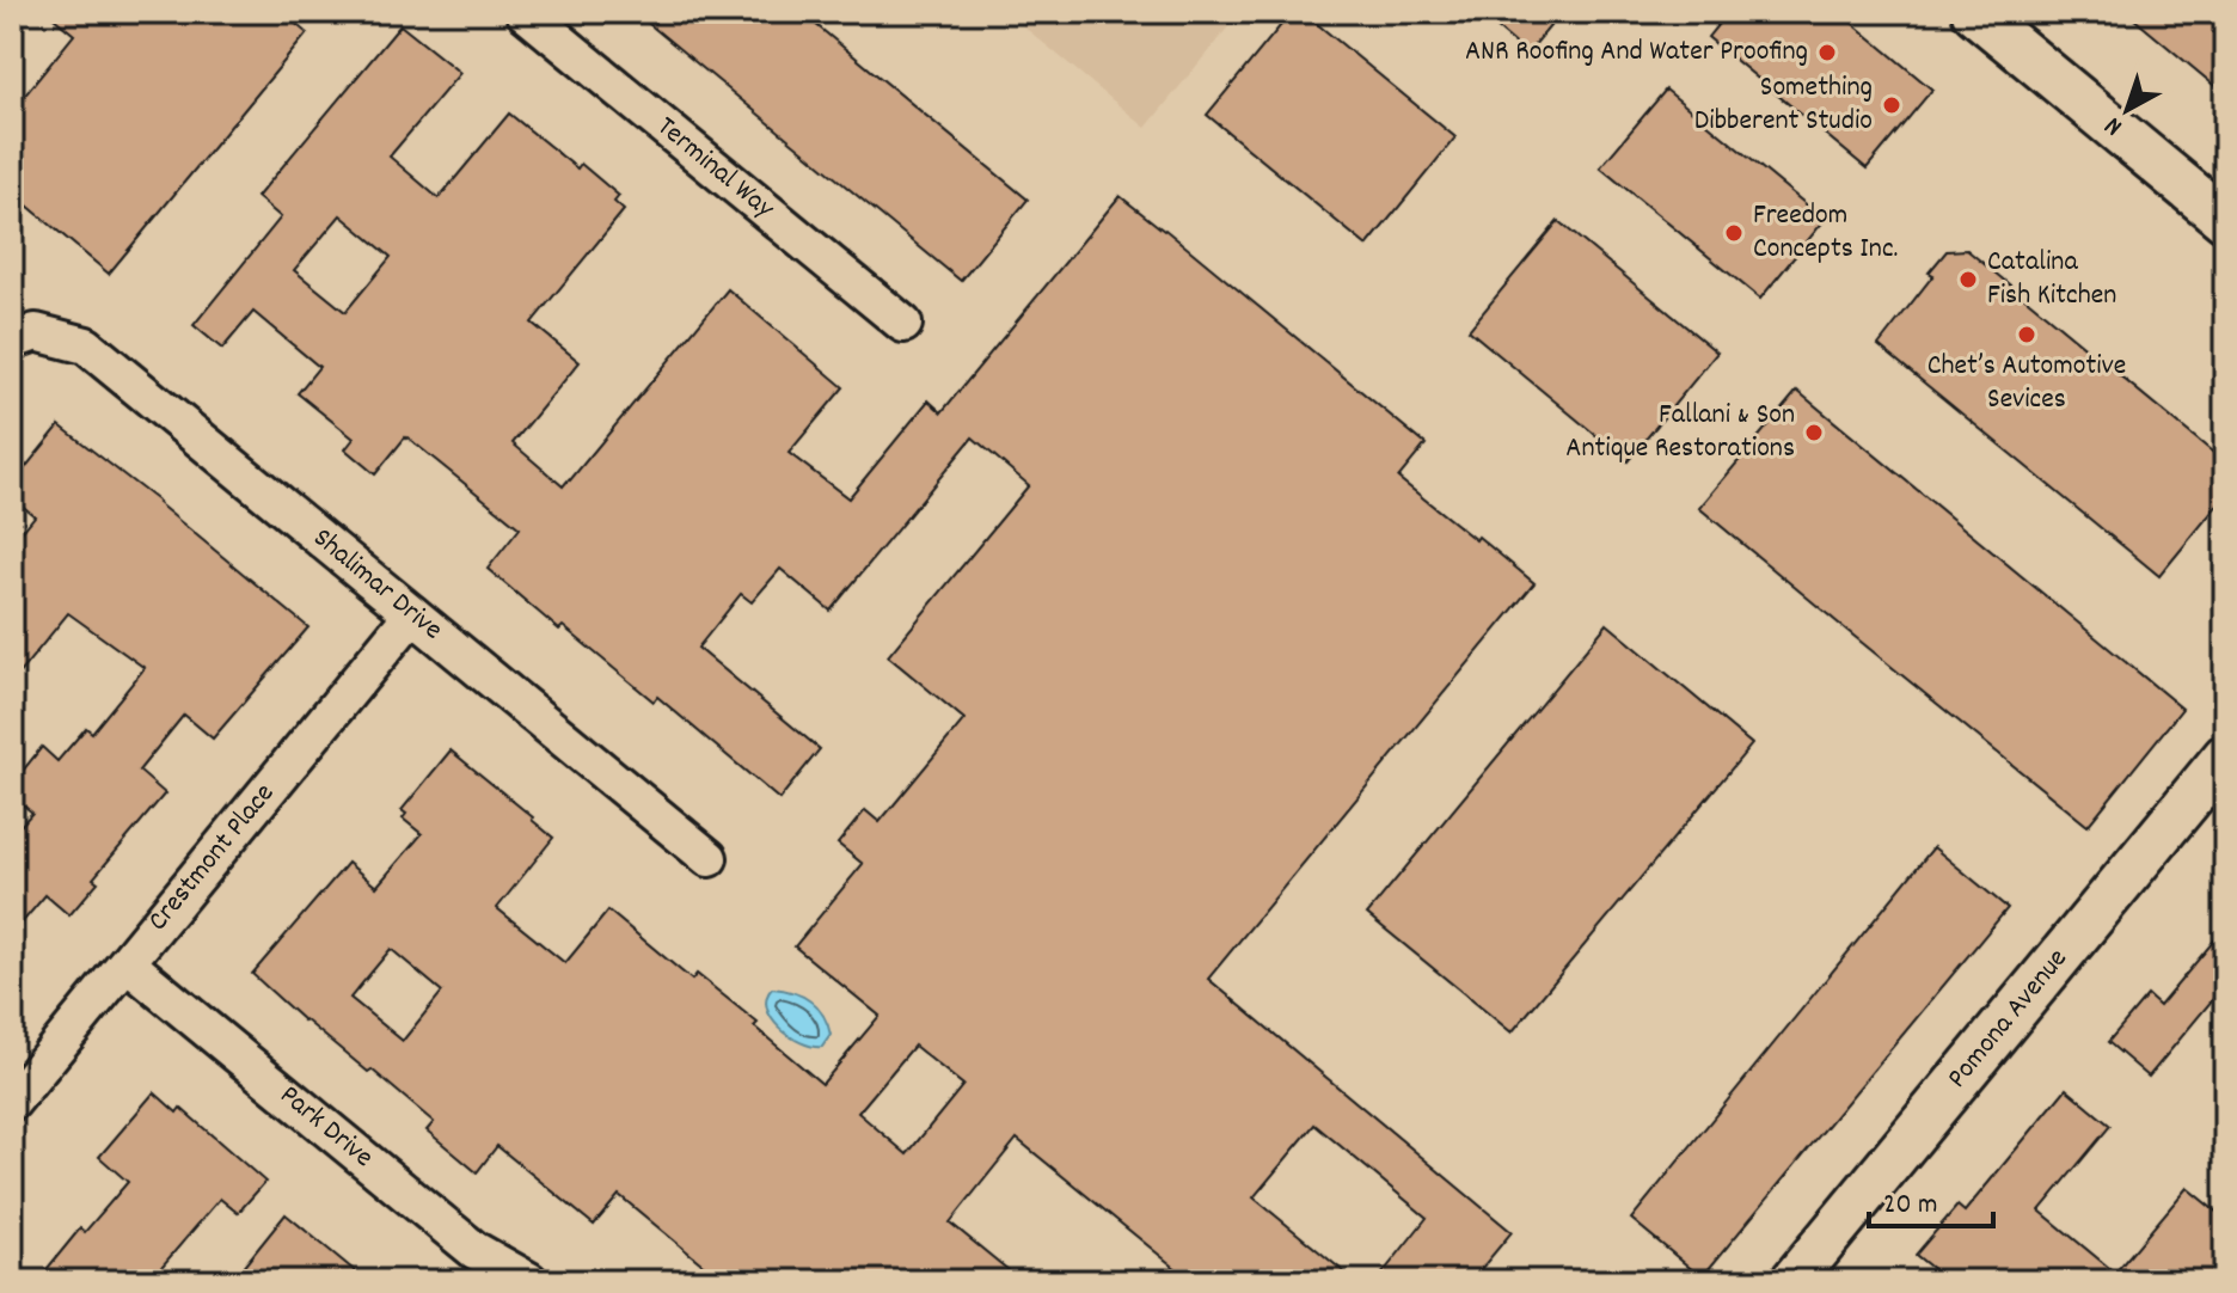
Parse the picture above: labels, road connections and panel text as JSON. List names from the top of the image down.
{
  "streets": {
    "street": [
      "Terminal Way",
      "Shalimar Drive",
      "Crestmont Place",
      "Pomona Avenue",
      "Park Drive"
    ]
  },
  "crossings": [
    ["Shalimar Drive", "Crestmont Place"],
    ["Crestmont Place", "Park Drive"]
  ],
  "places": [
    "ANR Roofing And Water Proofing",
    "Something Dibberent Studio",
    "Freedom Concepts Inc.",
    "Catalina Fish Kitchen",
    "Chet’s Automotive Sevices",
    "Fallani & Son Antique Restorations"
  ],
  "scale_bar": "20 m",
  "north": "bottom left"
}
